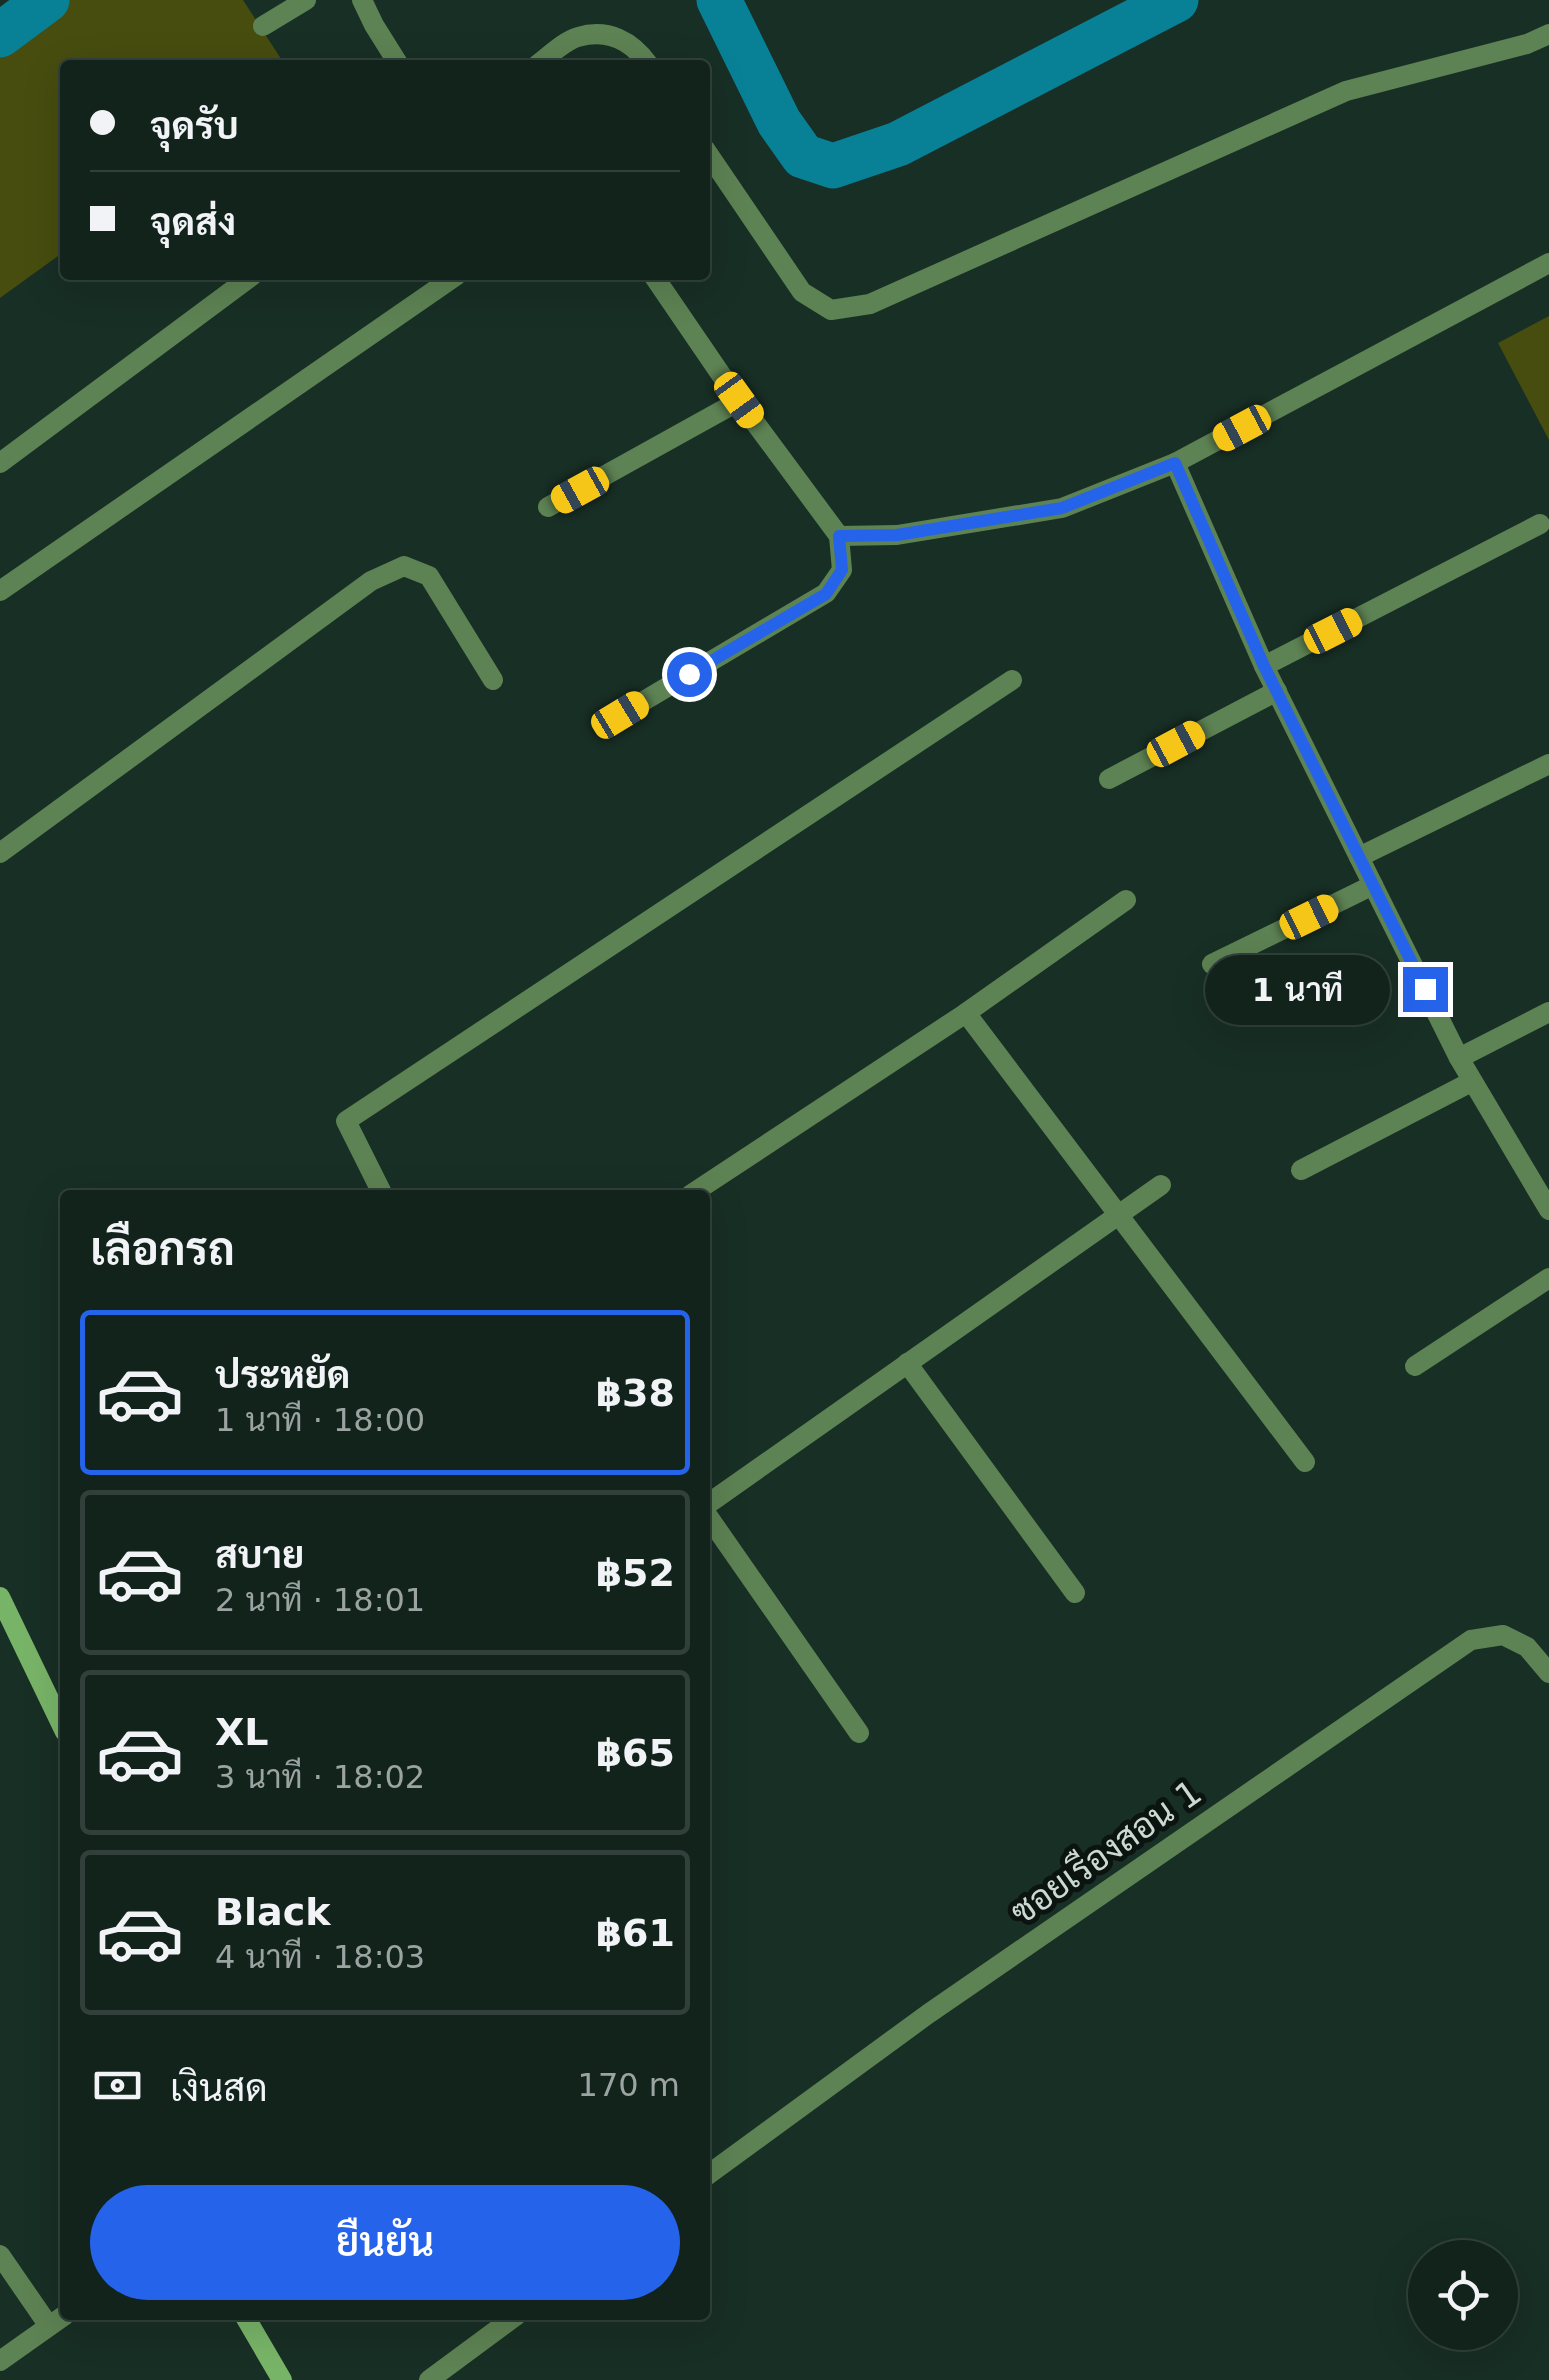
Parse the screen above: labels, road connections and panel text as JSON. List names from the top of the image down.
{
  "streets": {
    "street": ["ซอยเรืองสอน 1"]
  },
  "page": {
    "banner": ["จุดรับ", "จุดส่ง"],
    "bubble": "1 นาที",
    "heading": "เลือกรถ",
    "list": [
      {
        "name": "ประหยัด",
        "note": "1 นาที · 18:00",
        "value": "฿38"
      },
      {
        "name": "สบาย",
        "note": "2 นาที · 18:01",
        "value": "฿52"
      },
      {
        "name": "XL",
        "note": "3 นาที · 18:02",
        "value": "฿65"
      },
      {
        "name": "Black",
        "note": "4 นาที · 18:03",
        "value": "฿61"
      }
    ],
    "pay": ["เงินสด", "170 m"],
    "buttons": "ยืนยัน"
  }
}
